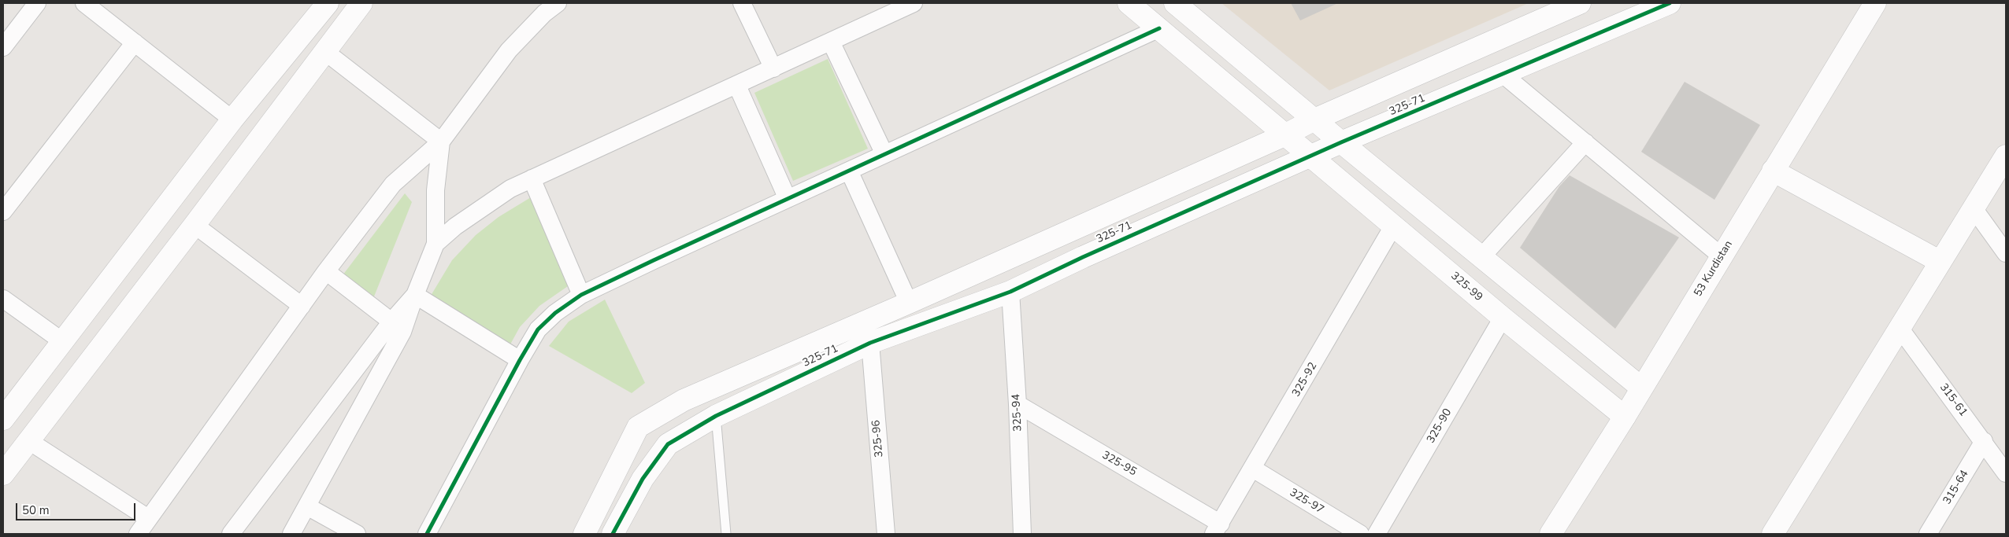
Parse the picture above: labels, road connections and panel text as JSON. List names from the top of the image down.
{
  "streets": {
    "street": [
      "325-71",
      "53 Kurdistan",
      "325-99",
      "325-92",
      "315-61",
      "325-94",
      "325-90",
      "325-96",
      "325-95",
      "315-64",
      "325-97"
    ]
  },
  "crossings": [
    ["325-71", "325-99"],
    ["325-71", "325-94"],
    ["325-71", "325-96"],
    ["53 Kurdistan", "325-99"],
    ["325-99", "325-92"],
    ["325-99", "325-90"],
    ["325-92", "325-95"],
    ["325-92", "325-97"],
    ["315-61", "315-64"],
    ["325-94", "325-95"]
  ],
  "scale_bar": "50 m"
}
